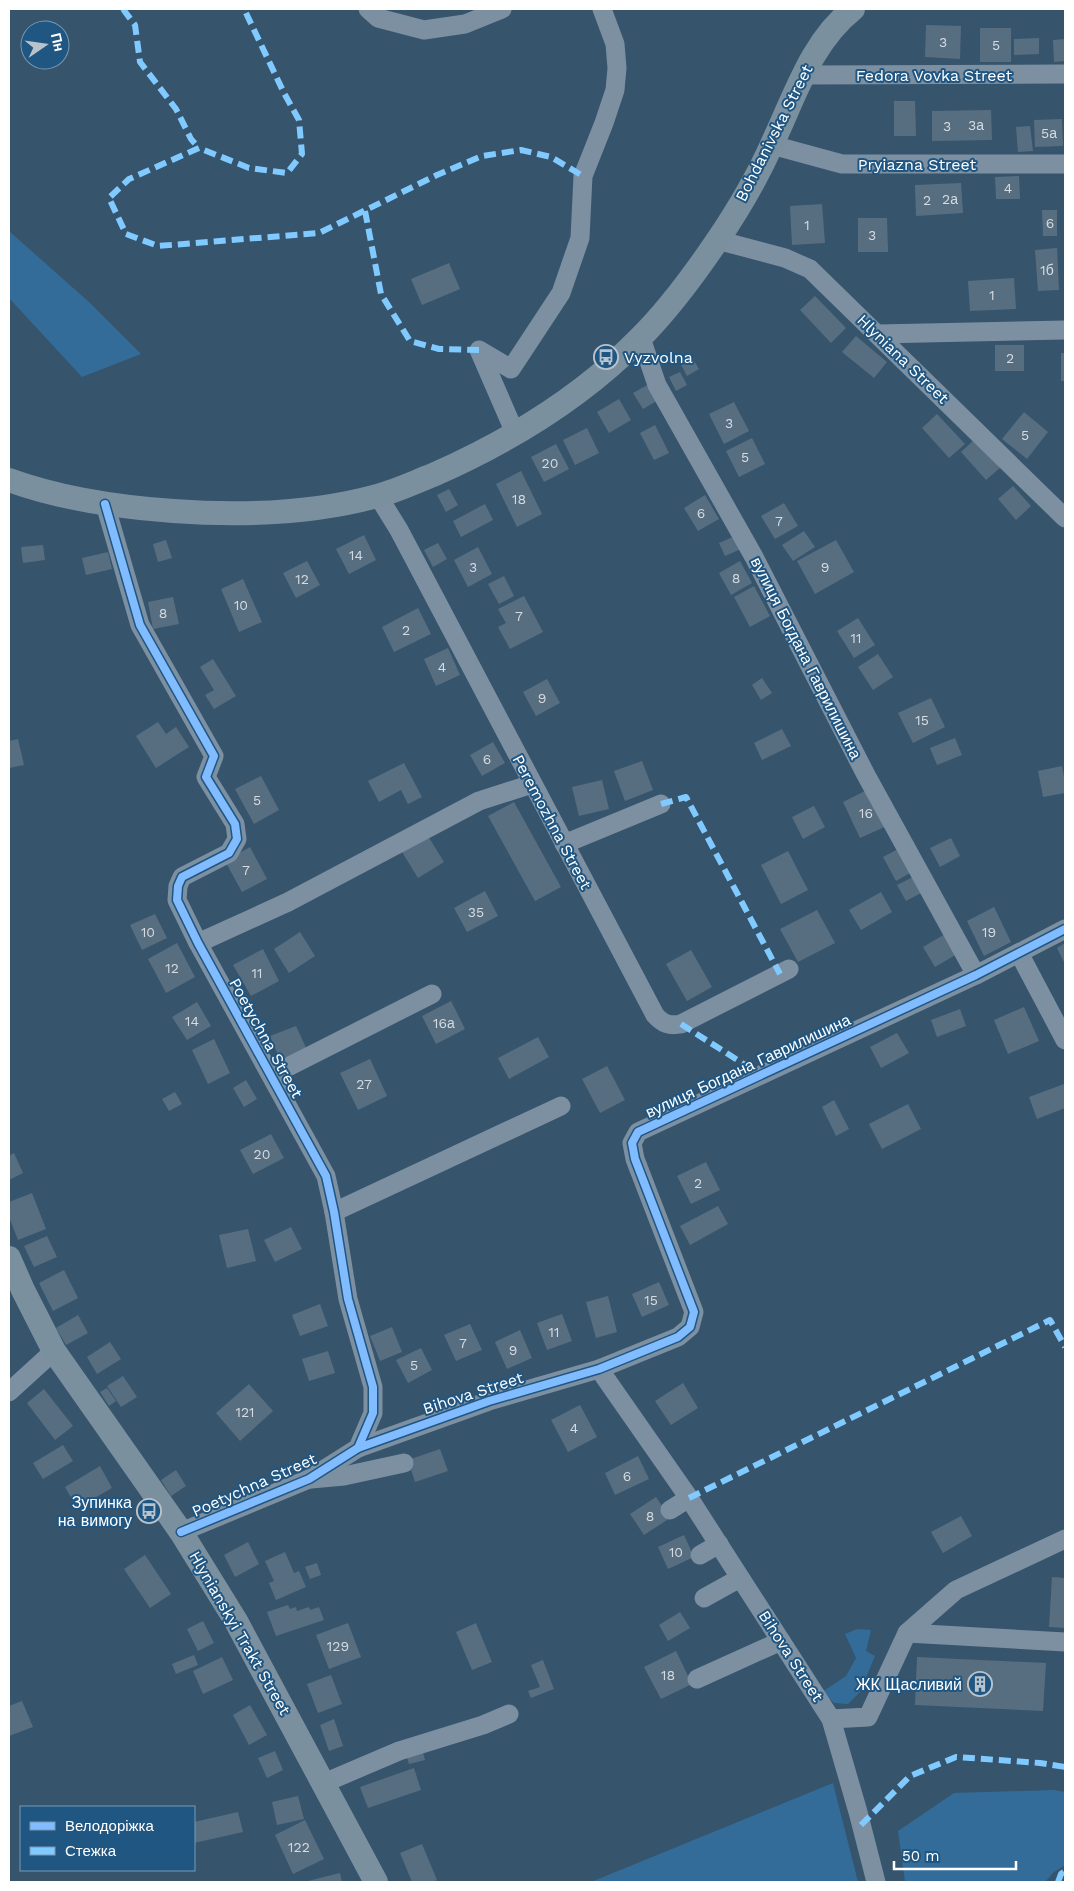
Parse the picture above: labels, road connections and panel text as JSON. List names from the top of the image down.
{
  "streets": {
    "main road": ["Bohdanivska Street", "Hlynianskyi Trakt Street"],
    "street": [
      "Fedora Vovka Street",
      "Pryiazna Street",
      "Hlyniana Street",
      "вулиця Богдана Гаврилишина",
      "Peremozhna Street",
      "Poetychna Street",
      "Bihova Street"
    ]
  },
  "crossings": [
    ["Fedora Vovka Street", "Bohdanivska Street"],
    ["Bohdanivska Street", "Pryiazna Street"],
    ["Bohdanivska Street", "Hlyniana Street"],
    ["Bohdanivska Street", "вулиця Богдана Гаврилишина"],
    ["Bohdanivska Street", "Peremozhna Street"],
    ["Bohdanivska Street", "Poetychna Street"],
    ["вулиця Богдана Гаврилишина", "Bihova Street"],
    ["Poetychna Street", "Bihova Street"],
    ["Poetychna Street", "Hlynianskyi Trakt Street"]
  ],
  "places": {
    "bus stop": ["Vyzvolna", "Зупинка на вимогу"],
    "building": ["ЖК Щасливий"]
  },
  "house_numbers": [
    "3",
    "5",
    "3а",
    "3",
    "5а",
    "4",
    "2а",
    "2",
    "6",
    "1",
    "3",
    "1б",
    "1",
    "2",
    "3",
    "5",
    "5",
    "20",
    "18",
    "6",
    "7",
    "14",
    "3",
    "9",
    "8",
    "12",
    "10",
    "8",
    "7",
    "2",
    "11",
    "4",
    "9",
    "15",
    "6",
    "5",
    "16",
    "7",
    "35",
    "10",
    "19",
    "12",
    "11",
    "14",
    "16а",
    "27",
    "20",
    "2",
    "15",
    "11",
    "7",
    "9",
    "5",
    "121",
    "4",
    "6",
    "8",
    "10",
    "129",
    "18",
    "122"
  ],
  "legend": ["Велодоріжка", "Стежка"],
  "scale_bar": "50 m",
  "north": "right"
}
